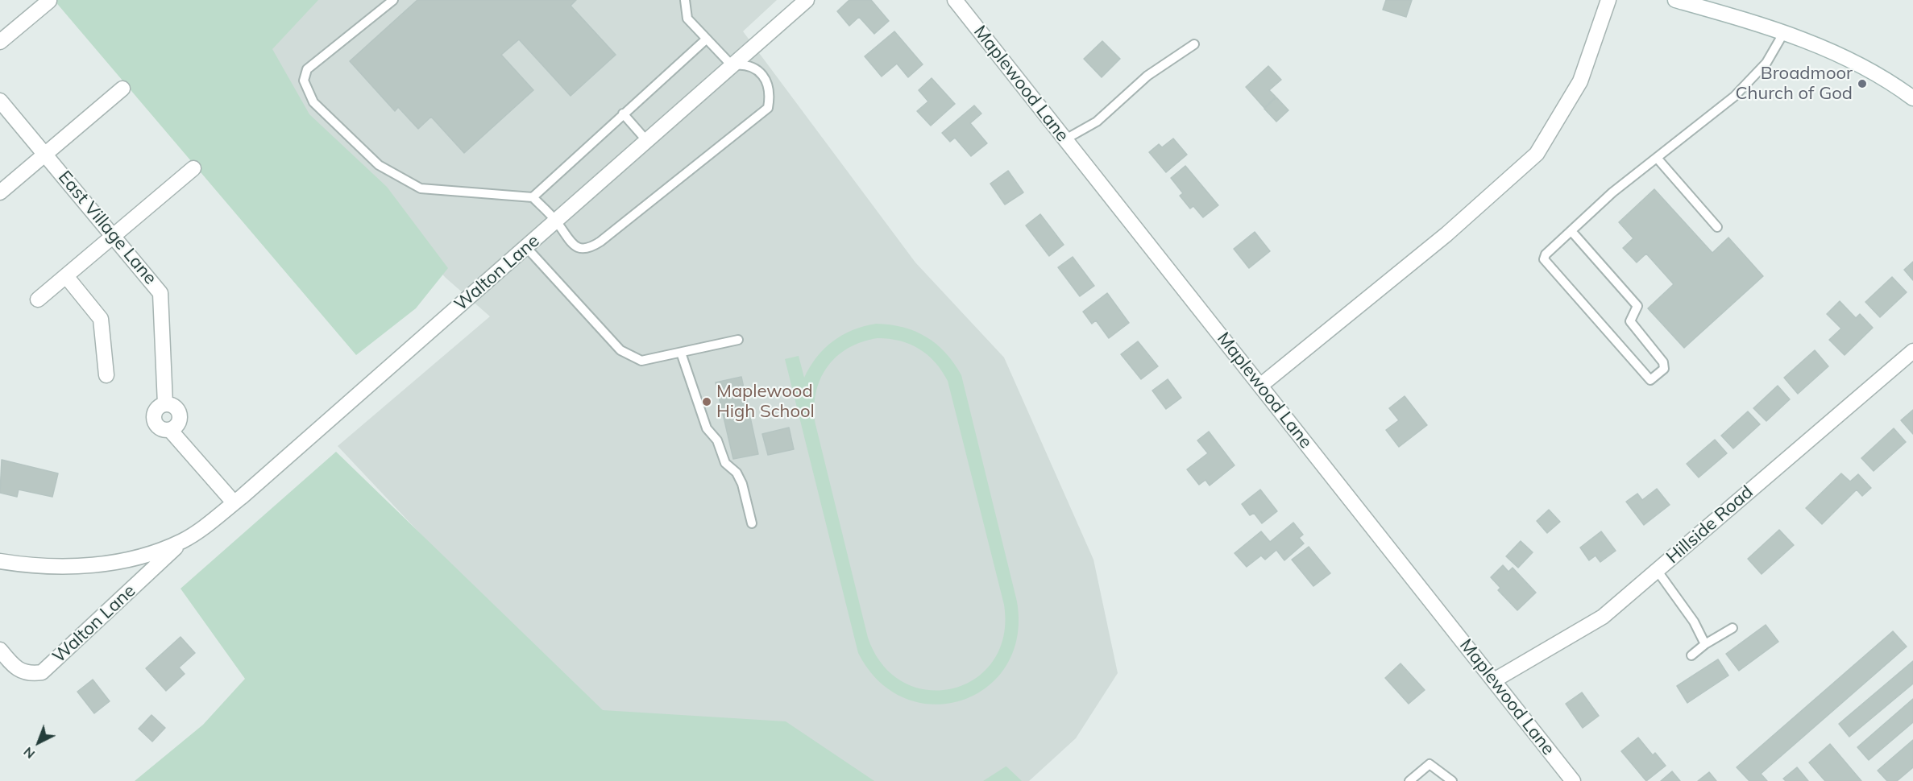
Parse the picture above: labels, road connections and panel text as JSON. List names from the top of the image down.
{
  "streets": {
    "street": [
      "Maplewood Lane",
      "East Village Lane",
      "Walton Lane",
      "Hillside Road"
    ]
  },
  "crossings": [
    ["Maplewood Lane", "Hillside Road"]
  ],
  "places": ["Broadmoor Church of God", "Maplewood High School"],
  "north": "bottom left"
}
